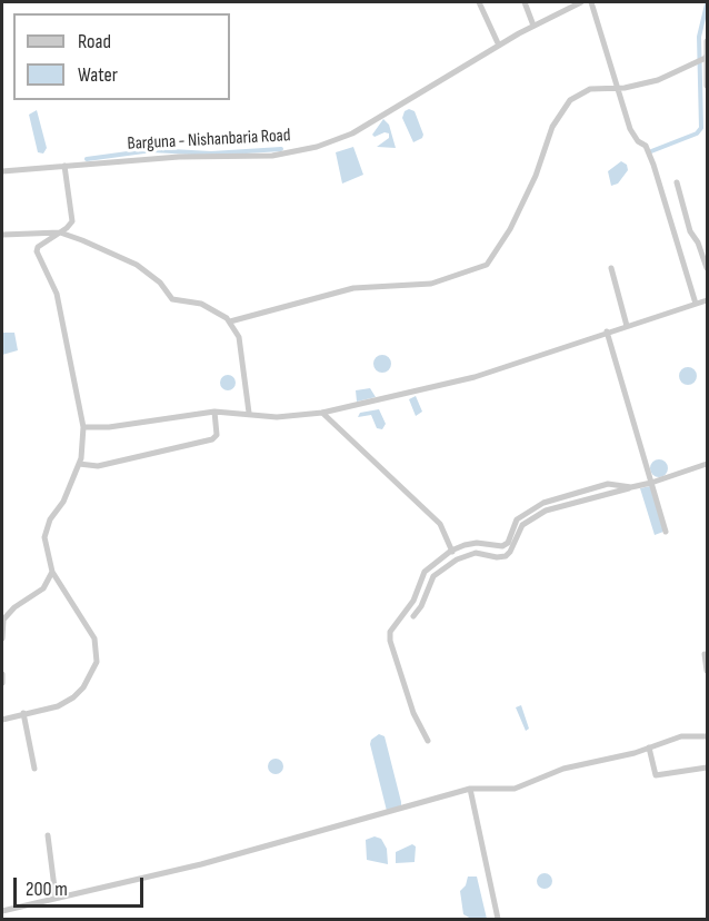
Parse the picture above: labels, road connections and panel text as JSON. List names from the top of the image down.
{
  "streets": {
    "street": ["Barguna - Nishanbaria Road"]
  },
  "legend": ["Road", "Water"],
  "scale_bar": "200 m"
}
